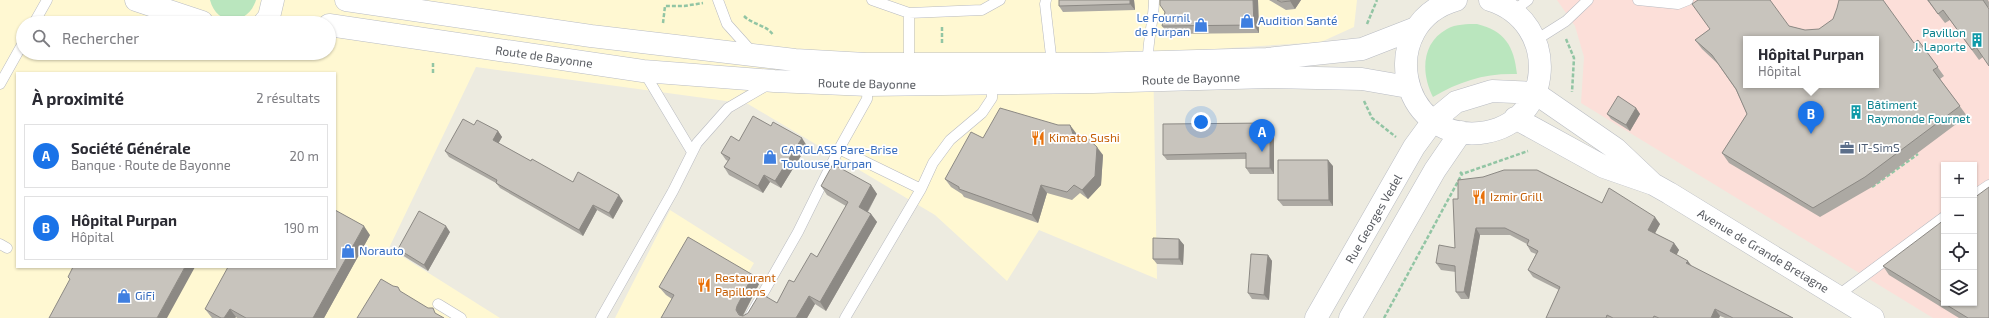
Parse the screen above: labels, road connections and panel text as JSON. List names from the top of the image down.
{
  "streets": {
    "street": ["Route de Bayonne", "Rue Georges Vedel", "Avenue de Grande Bretagne"]
  },
  "crossings": [
    ["Rue Georges Vedel", "Avenue de Grande Bretagne"]
  ],
  "places": {
    "shop": [
      "Audition Santé",
      "Le Fournil de Purpan",
      "CARGLASS Pare-Brise Toulouse Purpan",
      "Norauto",
      "GiFi"
    ],
    "building": ["Pavillon J. Laporte", "Bâtiment Raymonde Fournet"],
    "restaurant": ["Kimato Sushi", "Izmir Grill", "Restaurant Papillons"],
    "office": ["IT-SimS"]
  },
  "page": {
    "search": "Rechercher",
    "popup": ["Hôpital Purpan", "Hôpital"],
    "heading": ["À proximité", "2 résultats"],
    "pins": ["B", "A"],
    "list": [
      {
        "mark": "A",
        "name": "Société Générale",
        "note": "Banque · Route de Bayonne",
        "value": "20 m"
      },
      {
        "mark": "B",
        "name": "Hôpital Purpan",
        "note": "Hôpital",
        "value": "190 m"
      }
    ],
    "map_buttons": ["+", "−"]
  }
}
